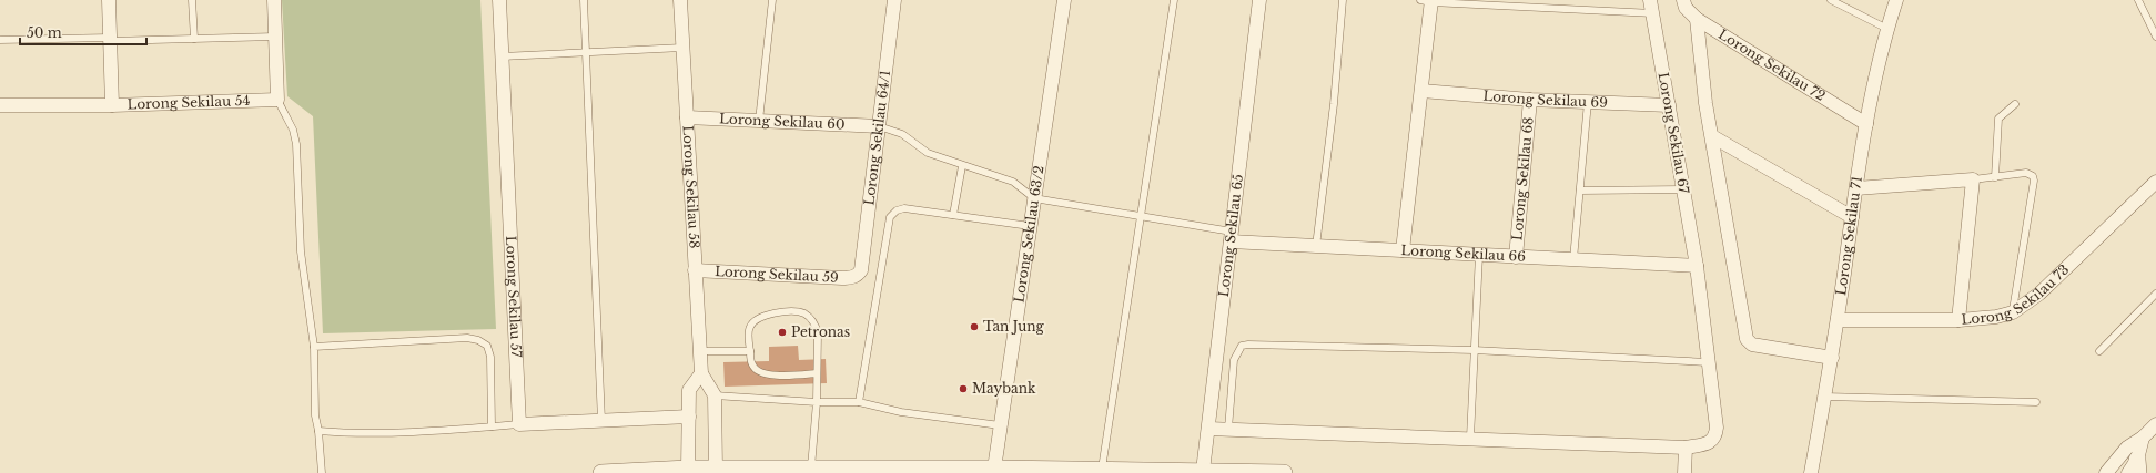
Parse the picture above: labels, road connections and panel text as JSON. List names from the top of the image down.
{
  "streets": {
    "street": [
      "Lorong Sekilau 72",
      "Lorong Sekilau 69",
      "Lorong Sekilau 54",
      "Lorong Sekilau 60",
      "Lorong Sekilau 67",
      "Lorong Sekilau 64/1",
      "Lorong Sekilau 68",
      "Lorong Sekilau 58",
      "Lorong Sekilau 63/2",
      "Lorong Sekilau 65",
      "Lorong Sekilau 71",
      "Lorong Sekilau 66",
      "Lorong Sekilau 59",
      "Lorong Sekilau 73",
      "Lorong Sekilau 57"
    ]
  },
  "crossings": [
    ["Lorong Sekilau 72", "Lorong Sekilau 71"],
    ["Lorong Sekilau 69", "Lorong Sekilau 67"],
    ["Lorong Sekilau 69", "Lorong Sekilau 68"],
    ["Lorong Sekilau 60", "Lorong Sekilau 64/1"],
    ["Lorong Sekilau 60", "Lorong Sekilau 58"],
    ["Lorong Sekilau 67", "Lorong Sekilau 66"],
    ["Lorong Sekilau 64/1", "Lorong Sekilau 59"],
    ["Lorong Sekilau 68", "Lorong Sekilau 66"],
    ["Lorong Sekilau 58", "Lorong Sekilau 59"],
    ["Lorong Sekilau 65", "Lorong Sekilau 66"],
    ["Lorong Sekilau 71", "Lorong Sekilau 73"]
  ],
  "places": ["Tan Jung", "Petronas", "Maybank"],
  "scale_bar": "50 m"
}
